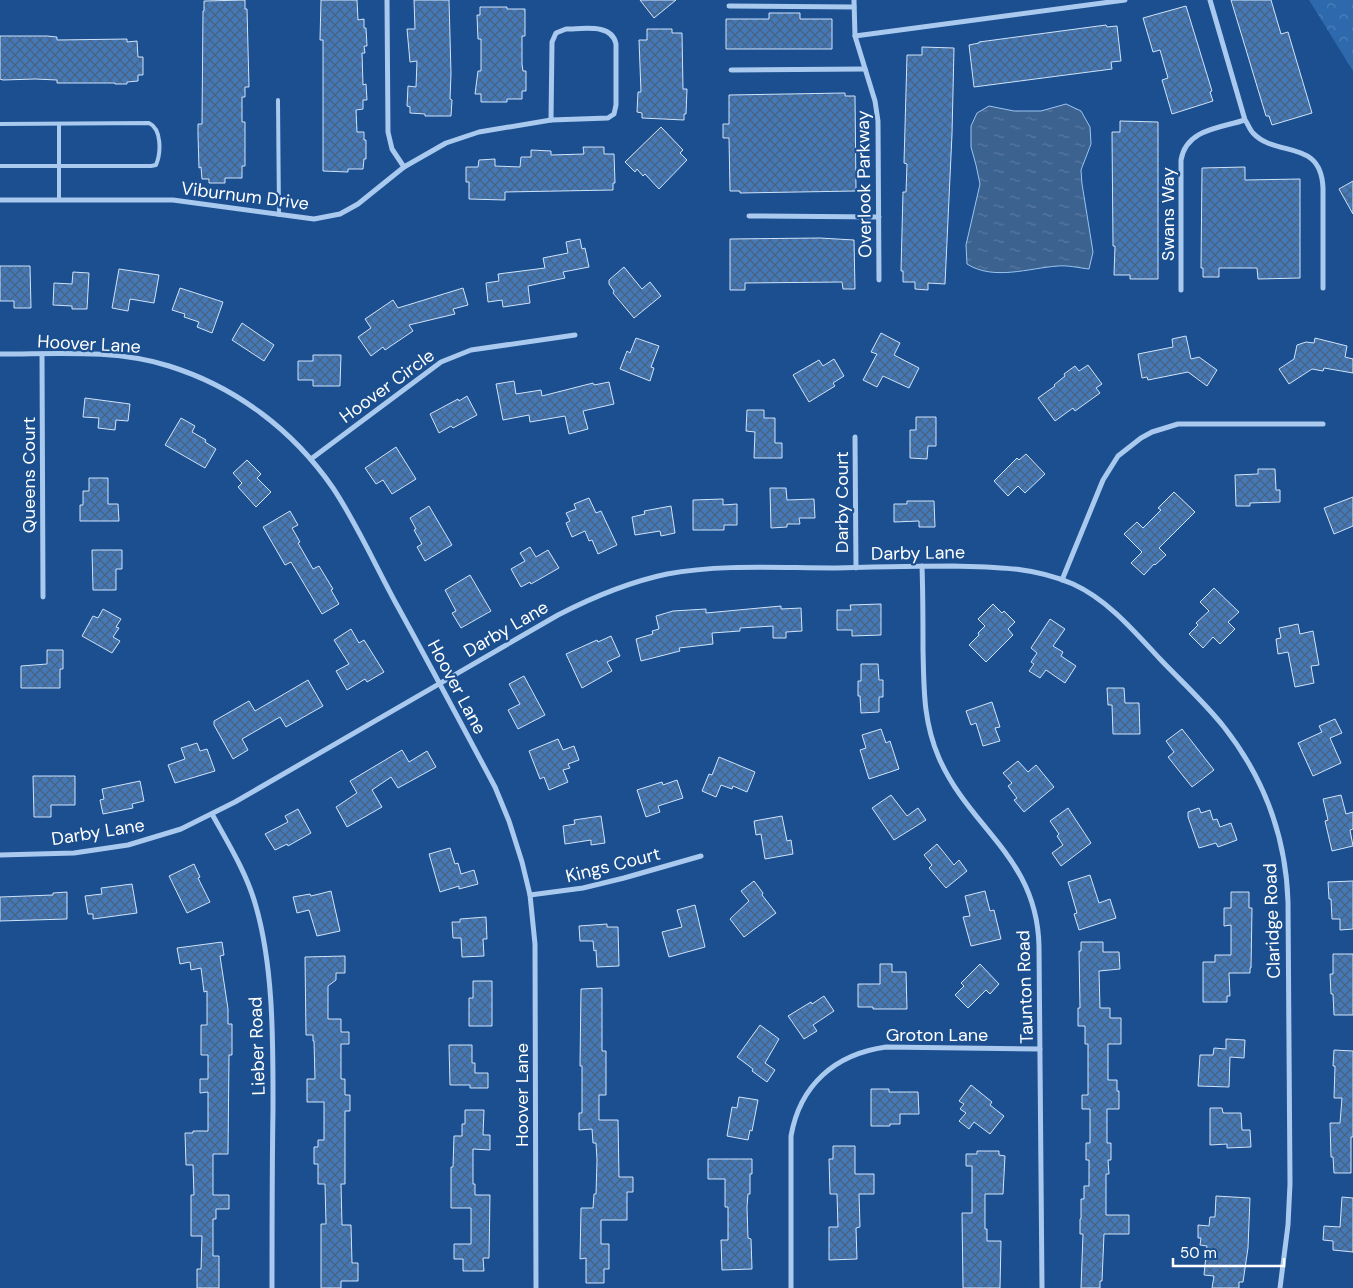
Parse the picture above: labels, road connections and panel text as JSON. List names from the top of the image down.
{
  "streets": {
    "street": [
      "Overlook Parkway",
      "Viburnum Drive",
      "Swans Way",
      "Hoover Lane",
      "Hoover Circle",
      "Queens Court",
      "Darby Court",
      "Darby Lane",
      "Kings Court",
      "Claridge Road",
      "Taunton Road",
      "Groton Lane",
      "Lieber Road"
    ]
  },
  "crossings": [
    ["Hoover Lane", "Hoover Circle"],
    ["Hoover Lane", "Queens Court"],
    ["Hoover Lane", "Darby Lane"],
    ["Hoover Lane", "Kings Court"],
    ["Darby Court", "Darby Lane"],
    ["Darby Lane", "Claridge Road"],
    ["Darby Lane", "Taunton Road"],
    ["Darby Lane", "Lieber Road"],
    ["Taunton Road", "Groton Lane"]
  ],
  "scale_bar": "50 m"
}
